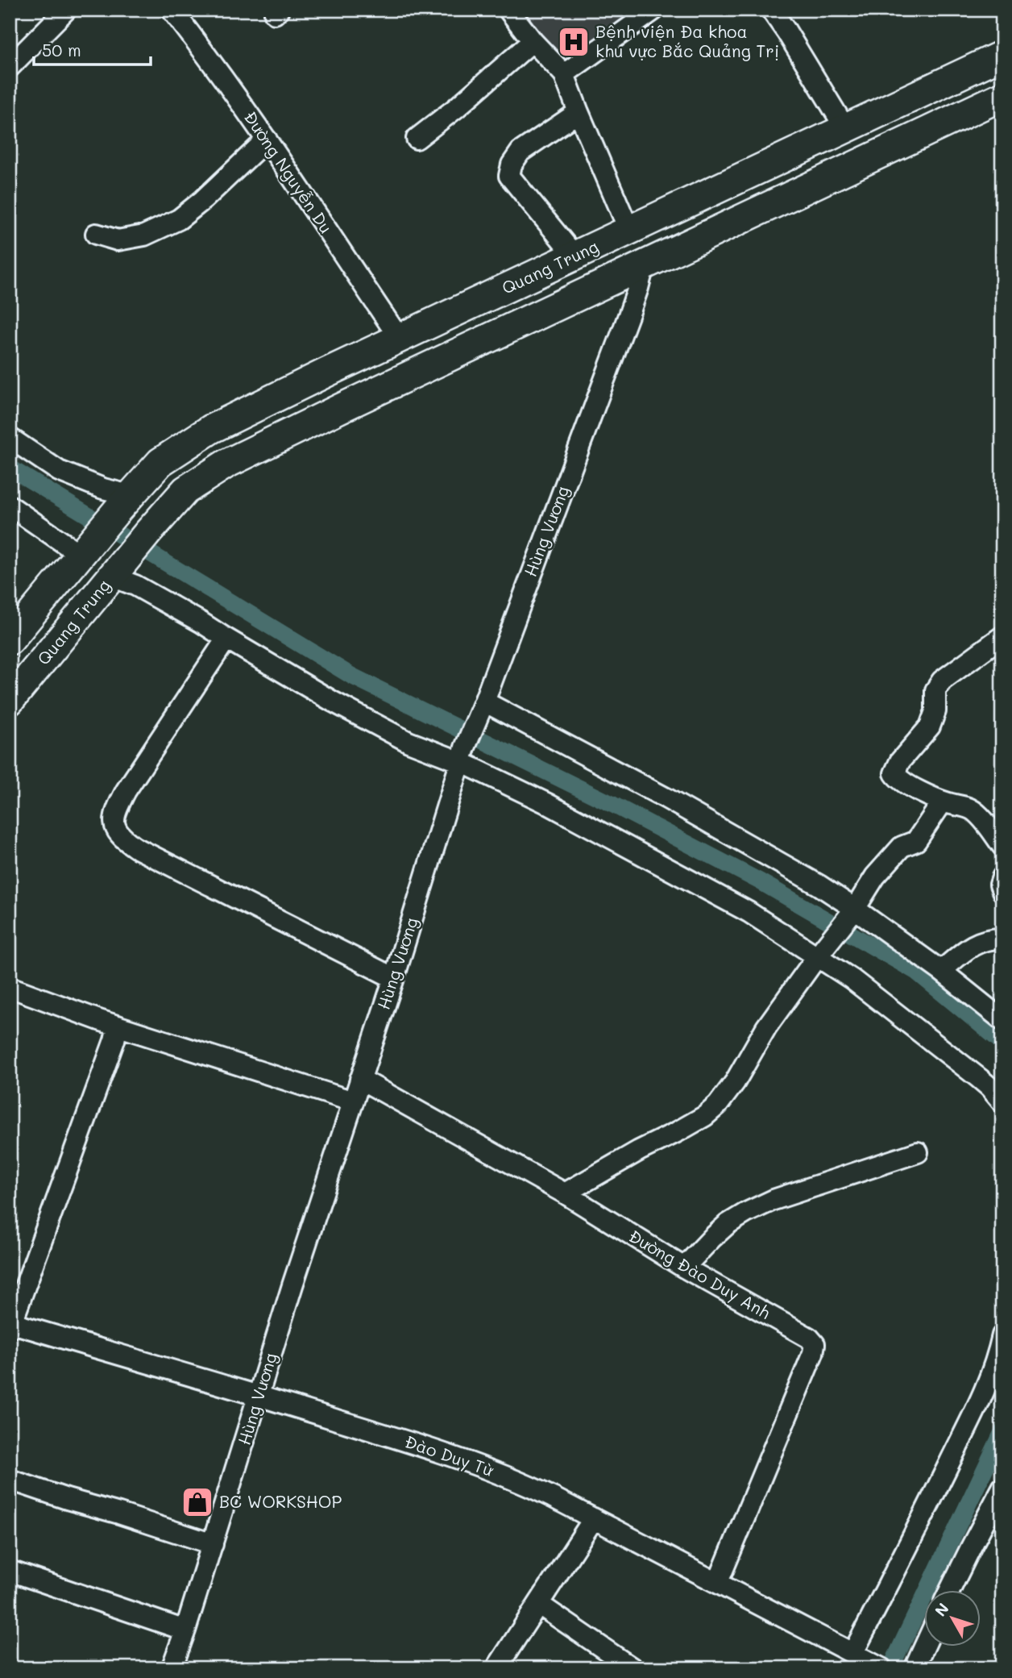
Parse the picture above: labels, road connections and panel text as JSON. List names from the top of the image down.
{
  "streets": {
    "highway": ["Quang Trung"],
    "street": [
      "Đường Nguyễn Du",
      "Hùng Vương",
      "Đường Đào Duy Anh",
      "Đào Duy Từ"
    ]
  },
  "crossings": [
    ["Đường Nguyễn Du", "Quang Trung"],
    ["Hùng Vương", "Đường Đào Duy Anh"],
    ["Hùng Vương", "Đào Duy Từ"],
    ["Đường Đào Duy Anh", "Đào Duy Từ"]
  ],
  "places": {
    "hospital": ["Bệnh viện Đa khoa khu vực Bắc Quảng Trị"],
    "shop": ["BC WORKSHOP"]
  },
  "scale_bar": "50 m",
  "north": "top left"
}
